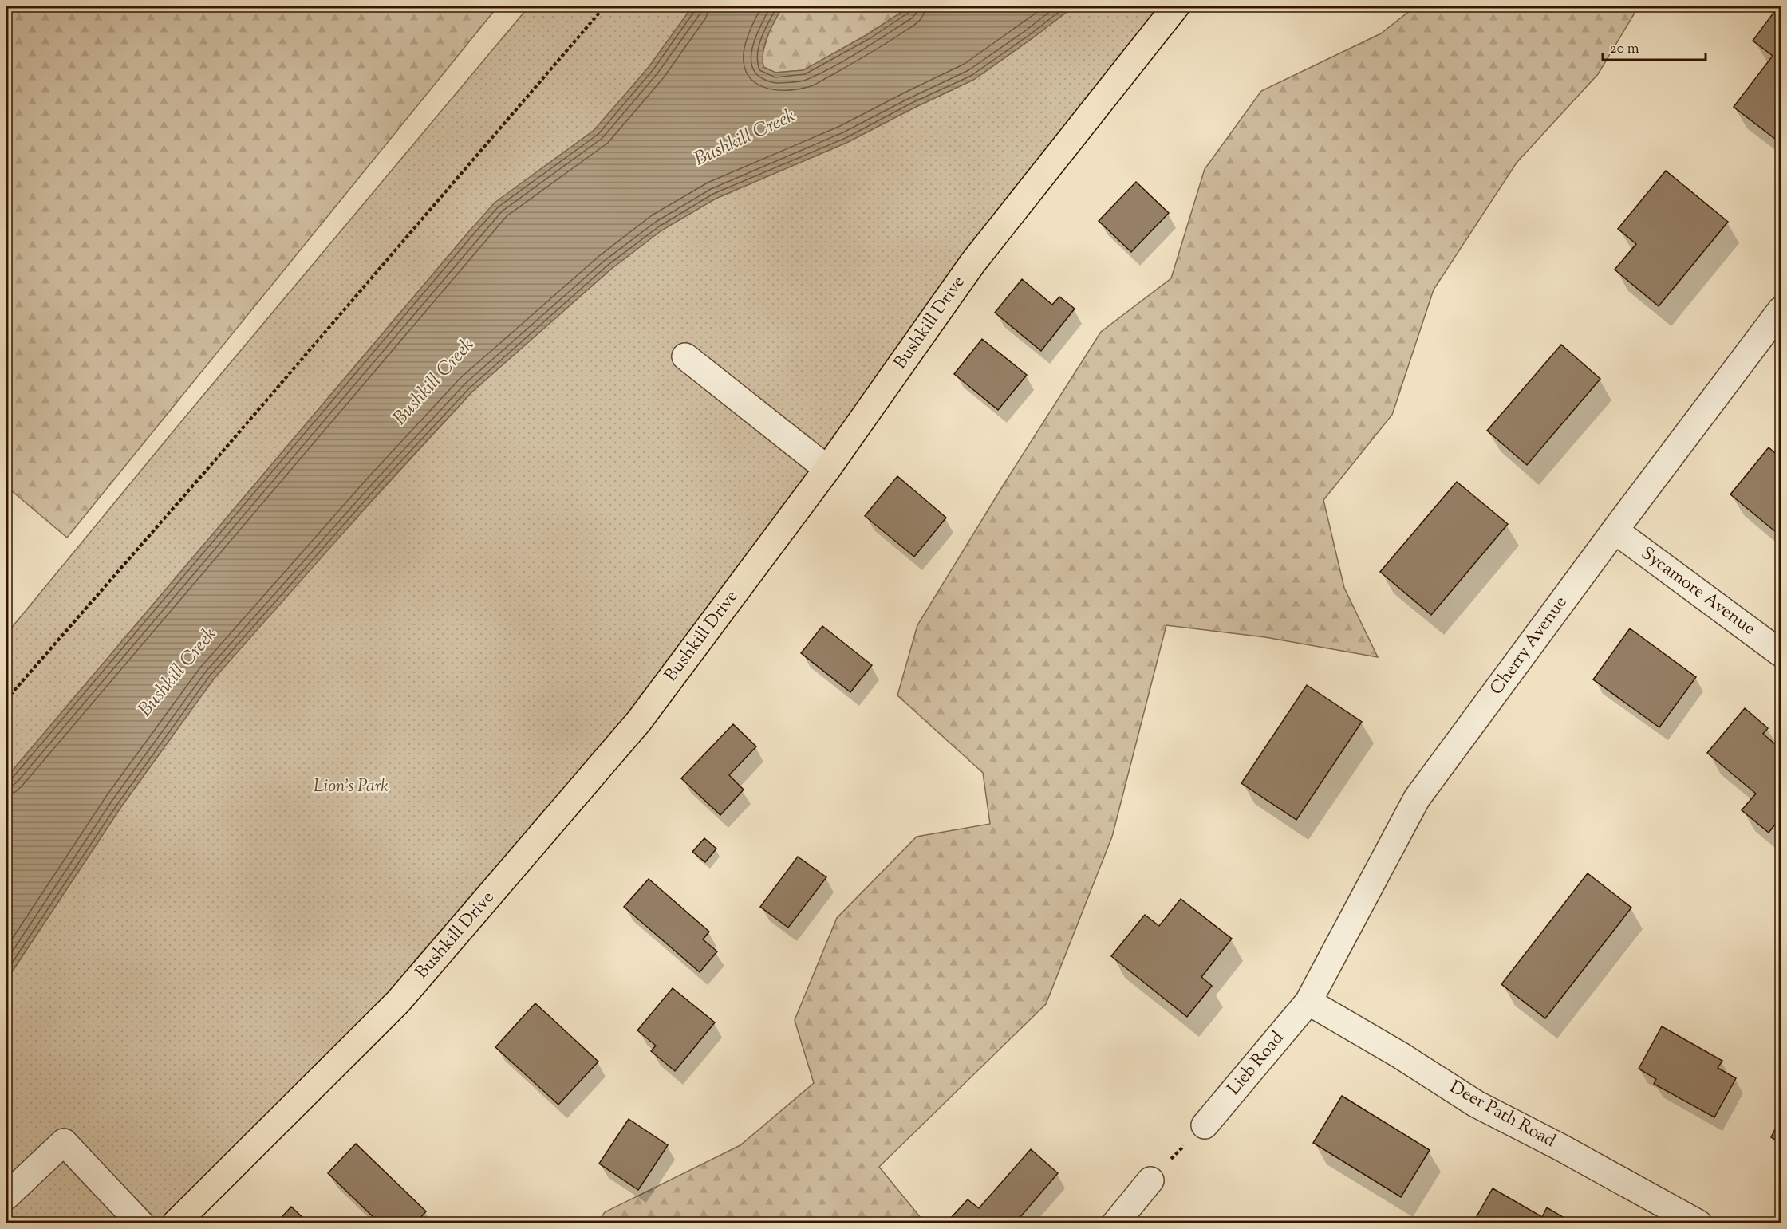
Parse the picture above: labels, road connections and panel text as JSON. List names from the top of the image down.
{
  "streets": {
    "main road": ["Bushkill Drive"],
    "street": [
      "Sycamore Avenue",
      "Cherry Avenue",
      "Lieb Road",
      "Deer Path Road"
    ]
  },
  "crossings": [
    ["Sycamore Avenue", "Cherry Avenue"],
    ["Cherry Avenue", "Lieb Road"],
    ["Cherry Avenue", "Deer Path Road"],
    ["Lieb Road", "Deer Path Road"]
  ],
  "water": ["Bushkill Creek"],
  "parks": ["Lion's Park"],
  "scale_bar": "20 m"
}
